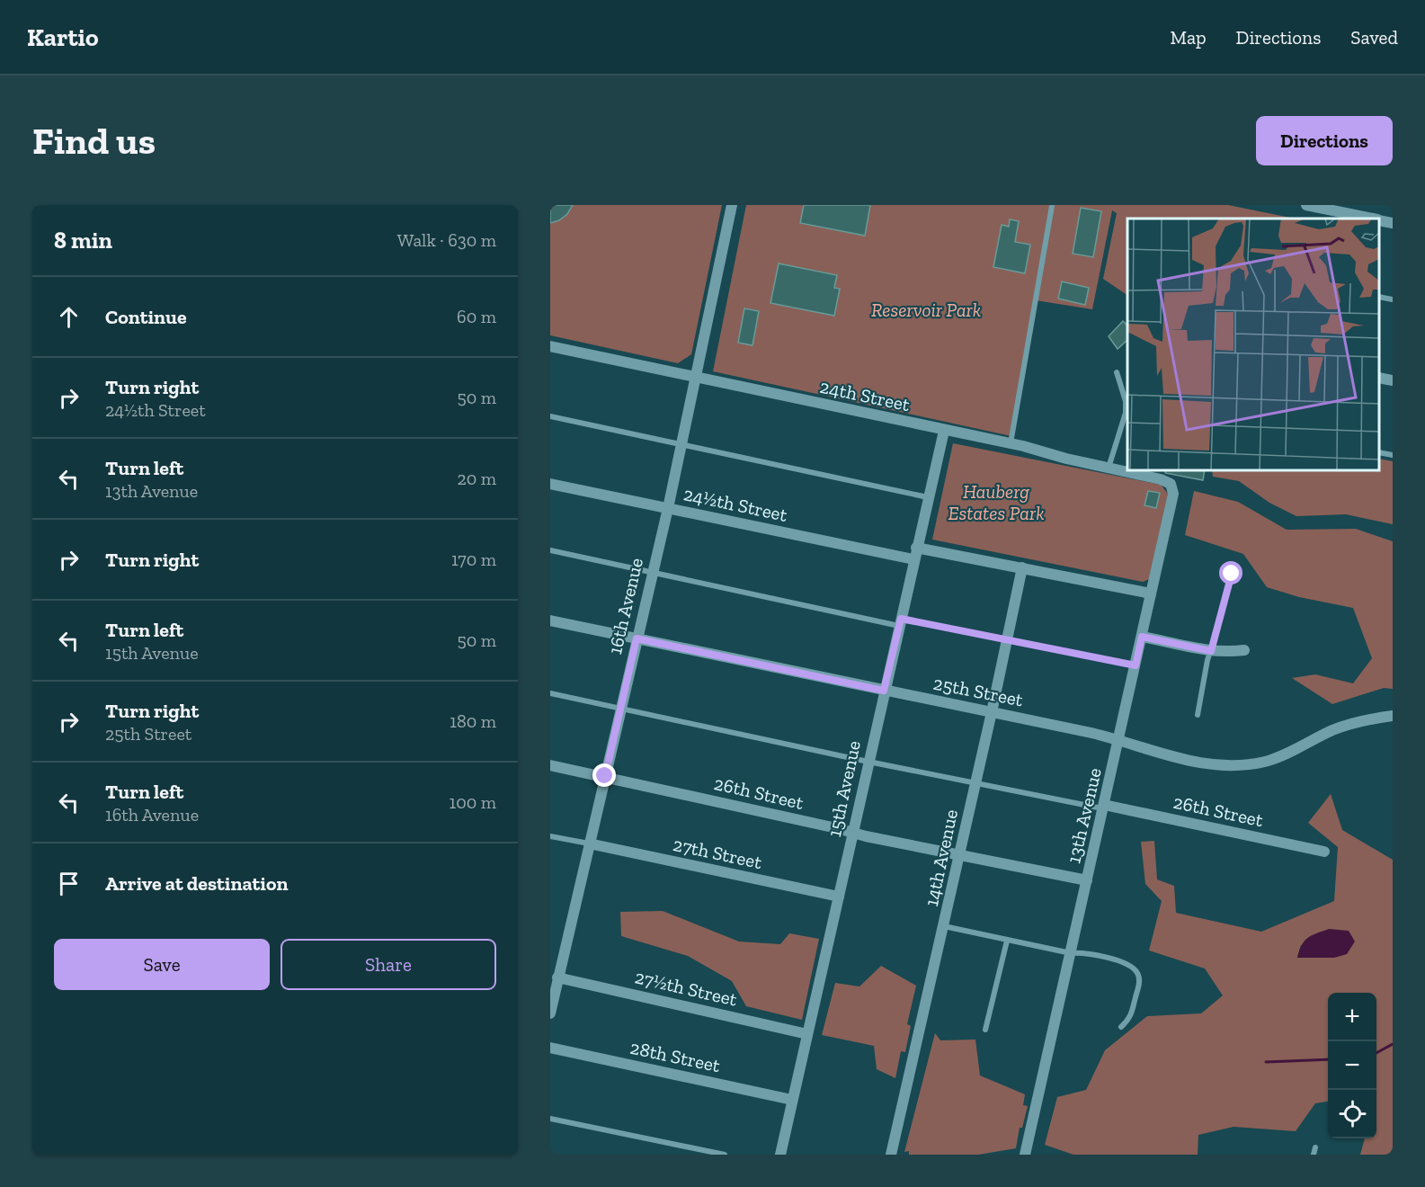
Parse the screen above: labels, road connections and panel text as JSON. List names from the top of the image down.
{
  "streets": {
    "street": [
      "24th Street",
      "24½th Street",
      "16th Avenue",
      "25th Street",
      "15th Avenue",
      "26th Street",
      "13th Avenue",
      "27th Street",
      "14th Avenue",
      "27½th Street",
      "28th Street"
    ]
  },
  "crossings": [
    ["24th Street", "16th Avenue"],
    ["24th Street", "15th Avenue"],
    ["24th Street", "13th Avenue"],
    ["24½th Street", "16th Avenue"],
    ["24½th Street", "15th Avenue"],
    ["16th Avenue", "25th Street"],
    ["16th Avenue", "26th Street"],
    ["16th Avenue", "27th Street"],
    ["16th Avenue", "27½th Street"],
    ["25th Street", "15th Avenue"],
    ["25th Street", "13th Avenue"],
    ["25th Street", "14th Avenue"],
    ["15th Avenue", "26th Street"],
    ["15th Avenue", "27th Street"],
    ["15th Avenue", "27½th Street"],
    ["15th Avenue", "28th Street"],
    ["26th Street", "13th Avenue"],
    ["26th Street", "14th Avenue"]
  ],
  "parks": ["Reservoir Park", "Hauberg Estates Park"],
  "page": {
    "header": "Kartio",
    "nav": ["Map", "Directions", "Saved"],
    "buttons": [
      "Directions",
      ["Save", "Share"]
    ],
    "title": "Find us",
    "heading": ["8 min", "Walk · 630 m"],
    "list": [
      ["Continue", "60 m"],
      ["Turn right", "24½th Street", "50 m"],
      ["Turn left", "13th Avenue", "20 m"],
      ["Turn right", "170 m"],
      ["Turn left", "15th Avenue", "50 m"],
      ["Turn right", "25th Street", "180 m"],
      ["Turn left", "16th Avenue", "100 m"],
      "Arrive at destination"
    ],
    "map_buttons": ["+", "−"]
  }
}
